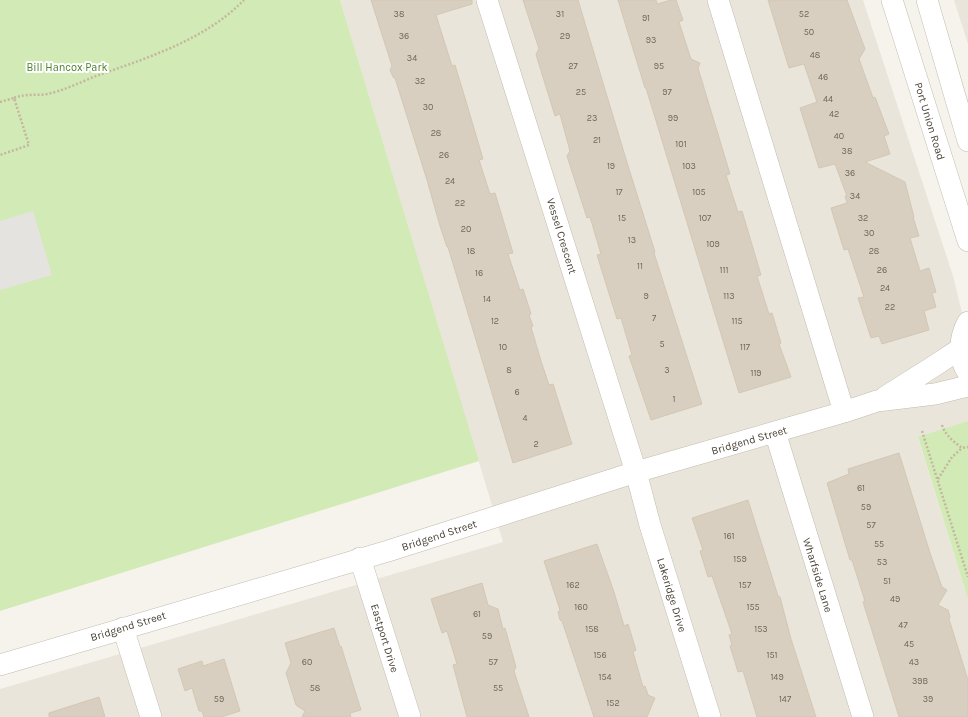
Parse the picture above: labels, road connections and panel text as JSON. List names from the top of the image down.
{
  "streets": {
    "street": [
      "Port Union Road",
      "Vessel Crescent",
      "Bridgend Street",
      "Wharfside Lane",
      "Lakeridge Drive",
      "Eastport Drive"
    ]
  },
  "crossings": [
    ["Vessel Crescent", "Bridgend Street"],
    ["Vessel Crescent", "Lakeridge Drive"],
    ["Bridgend Street", "Wharfside Lane"],
    ["Bridgend Street", "Lakeridge Drive"],
    ["Bridgend Street", "Eastport Drive"]
  ],
  "parks": ["Bill Hancox Park"],
  "house_numbers": [
    "38",
    "31",
    "52",
    "91",
    "50",
    "36",
    "29",
    "93",
    "48",
    "34",
    "27",
    "95",
    "46",
    "32",
    "25",
    "97",
    "44",
    "30",
    "42",
    "23",
    "99",
    "28",
    "40",
    "21",
    "101",
    "38",
    "26",
    "19",
    "103",
    "36",
    "24",
    "17",
    "105",
    "34",
    "22",
    "15",
    "107",
    "32",
    "20",
    "30",
    "13",
    "109",
    "18",
    "28",
    "11",
    "111",
    "26",
    "16",
    "24",
    "9",
    "113",
    "14",
    "22",
    "7",
    "12",
    "115",
    "5",
    "10",
    "117",
    "8",
    "3",
    "119",
    "6",
    "1",
    "4",
    "2",
    "61",
    "59",
    "57",
    "161",
    "55",
    "159",
    "53",
    "51",
    "162",
    "157",
    "49",
    "160",
    "155",
    "61",
    "47",
    "158",
    "153",
    "59",
    "45",
    "156",
    "151",
    "60",
    "57",
    "43",
    "154",
    "149",
    "39B",
    "58",
    "55",
    "59",
    "147",
    "39",
    "152"
  ]
}
